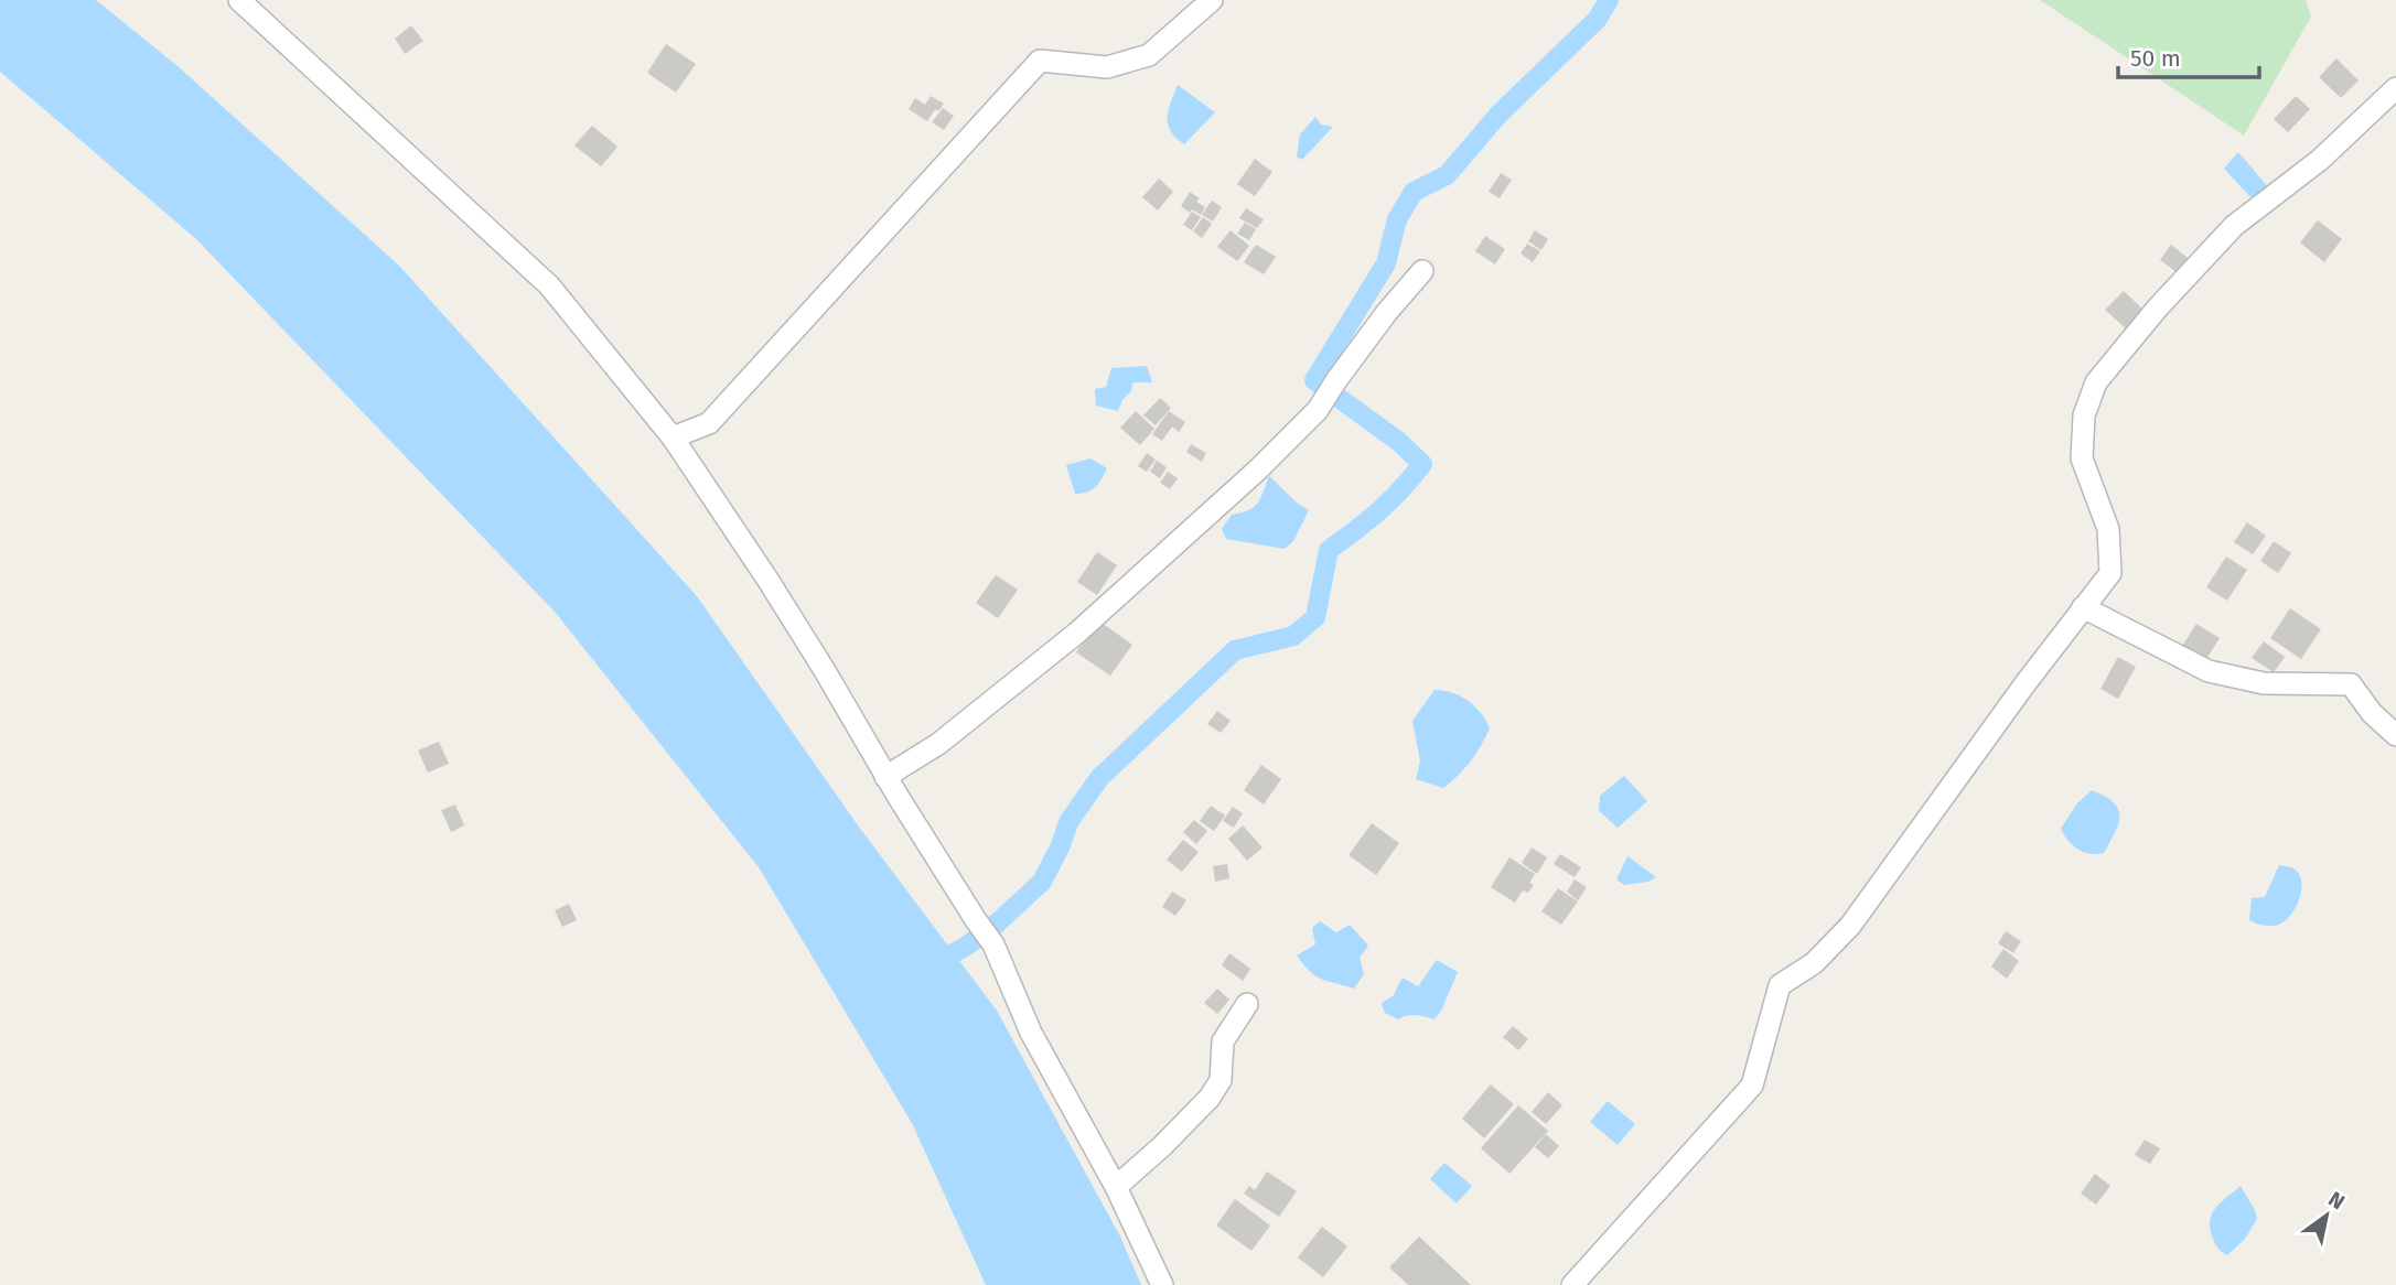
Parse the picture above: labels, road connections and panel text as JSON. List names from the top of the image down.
{
  "scale_bar": "50 m",
  "north": "top right"
}
